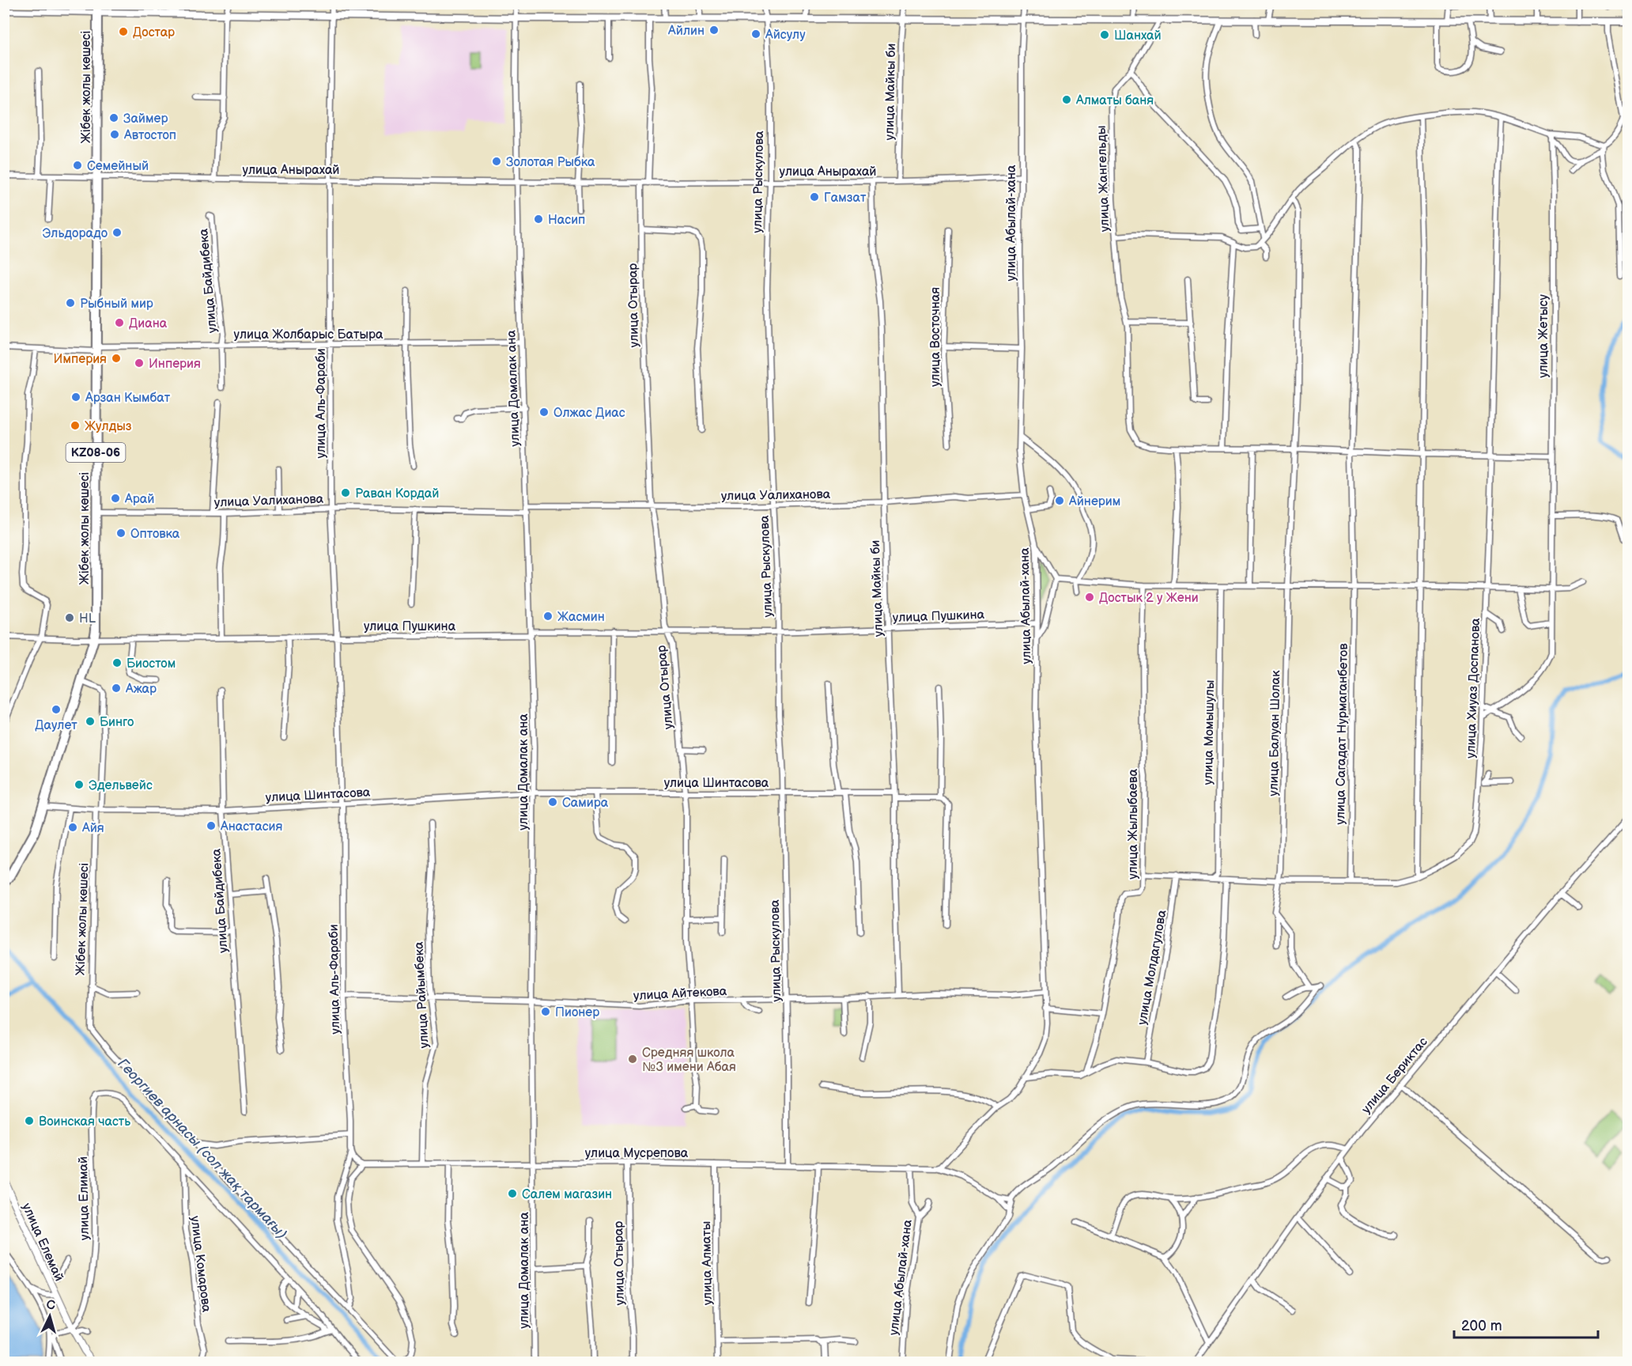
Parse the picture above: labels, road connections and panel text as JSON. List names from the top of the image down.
{
  "streets": {
    "highway": ["Жібек жолы көшесі", "KZ08-06"],
    "street": [
      "улица Майкы би",
      "улица Анырахай",
      "улица Жангельды",
      "улица Рыскулова",
      "улица Абылай-хана",
      "улица Байдибека",
      "улица Отырар",
      "улица Жолбарыс Батыра",
      "улица Жетысу",
      "улица Восточная",
      "улица Домалак ана",
      "улица Аль-Фараби",
      "улица Уалиханова",
      "улица Пушкина",
      "улица Хиуаз Доспанова",
      "улица Момышулы",
      "улица Балуан Шолак",
      "улица Сагадат Нурмаганбетов",
      "улица Шинтасова",
      "улица Жылыбаева",
      "улица Молдагулова",
      "улица Айтекова",
      "улица Райымбека",
      "улица Бериктас",
      "улица Мусрепова",
      "улица Елимай",
      "улица Елемай",
      "улица Алматы",
      "улица Комарова"
    ]
  },
  "crossings": [
    ["Жібек жолы көшесі", "улица Анырахай"],
    ["Жібек жолы көшесі", "улица Жолбарыс Батыра"],
    ["Жібек жолы көшесі", "улица Уалиханова"],
    ["Жібек жолы көшесі", "улица Пушкина"],
    ["Жібек жолы көшесі", "улица Шинтасова"],
    ["улица Майкы би", "улица Анырахай"],
    ["улица Майкы би", "улица Уалиханова"],
    ["улица Майкы би", "улица Пушкина"],
    ["улица Майкы би", "улица Шинтасова"],
    ["улица Майкы би", "улица Айтекова"],
    ["улица Анырахай", "улица Рыскулова"],
    ["улица Анырахай", "улица Абылай-хана"],
    ["улица Анырахай", "улица Отырар"],
    ["улица Анырахай", "улица Домалак ана"],
    ["улица Анырахай", "улица Аль-Фараби"],
    ["улица Жангельды", "улица Жетысу"],
    ["улица Жангельды", "улица Хиуаз Доспанова"],
    ["улица Жангельды", "улица Балуан Шолак"],
    ["улица Жангельды", "улица Сагадат Нурмаганбетов"],
    ["улица Рыскулова", "улица Уалиханова"],
    ["улица Рыскулова", "улица Пушкина"],
    ["улица Рыскулова", "улица Шинтасова"],
    ["улица Рыскулова", "улица Айтекова"],
    ["улица Рыскулова", "улица Мусрепова"],
    ["улица Абылай-хана", "улица Уалиханова"],
    ["улица Абылай-хана", "улица Пушкина"],
    ["улица Абылай-хана", "улица Айтекова"],
    ["улица Абылай-хана", "улица Мусрепова"],
    ["улица Байдибека", "улица Жолбарыс Батыра"],
    ["улица Байдибека", "улица Шинтасова"],
    ["улица Отырар", "улица Уалиханова"],
    ["улица Отырар", "улица Пушкина"],
    ["улица Отырар", "улица Шинтасова"],
    ["улица Отырар", "улица Айтекова"],
    ["улица Отырар", "улица Мусрепова"],
    ["улица Жолбарыс Батыра", "улица Домалак ана"],
    ["улица Жолбарыс Батыра", "улица Аль-Фараби"],
    ["улица Жетысу", "улица Хиуаз Доспанова"],
    ["улица Домалак ана", "улица Уалиханова"],
    ["улица Домалак ана", "улица Пушкина"],
    ["улица Домалак ана", "улица Шинтасова"],
    ["улица Домалак ана", "улица Айтекова"],
    ["улица Домалак ана", "улица Мусрепова"],
    ["улица Аль-Фараби", "улица Уалиханова"],
    ["улица Аль-Фараби", "улица Пушкина"],
    ["улица Аль-Фараби", "улица Шинтасова"],
    ["улица Аль-Фараби", "улица Айтекова"],
    ["улица Айтекова", "улица Райымбека"],
    ["улица Райымбека", "улица Мусрепова"],
    ["улица Мусрепова", "улица Алматы"],
    ["улица Елимай", "улица Елемай"],
    ["улица Елимай", "улица Комарова"]
  ],
  "water": ["Георгиев арнасы (сол жақ тармағы)"],
  "places": [
    "Айлин",
    "Достар",
    "Айсулу",
    "Шанхай",
    "Алматы баня",
    "Займер",
    "Автостоп",
    "Золотая Рыбка",
    "Семейный",
    "Гамзат",
    "Насип",
    "Эльдорадо",
    "Рыбный мир",
    "Диана",
    "Империя",
    "Инперия",
    "Арзан Кымбат",
    "Олжас Диас",
    "Жулдыз",
    "Раван Кордай",
    "Арай",
    "Айнерим",
    "Оптовка",
    "Достык 2 у Жени",
    "Жасмин",
    "HL",
    "Биостом",
    "Ажар",
    "Даулет",
    "Бинго",
    "Эдельвейс",
    "Самира",
    "Анастасия",
    "Айя",
    "Пионер",
    "Средняя школа №3 имени Абая",
    "Воинская часть",
    "Салем магазин"
  ],
  "scale_bar": "200 m",
  "north": "top"
}
